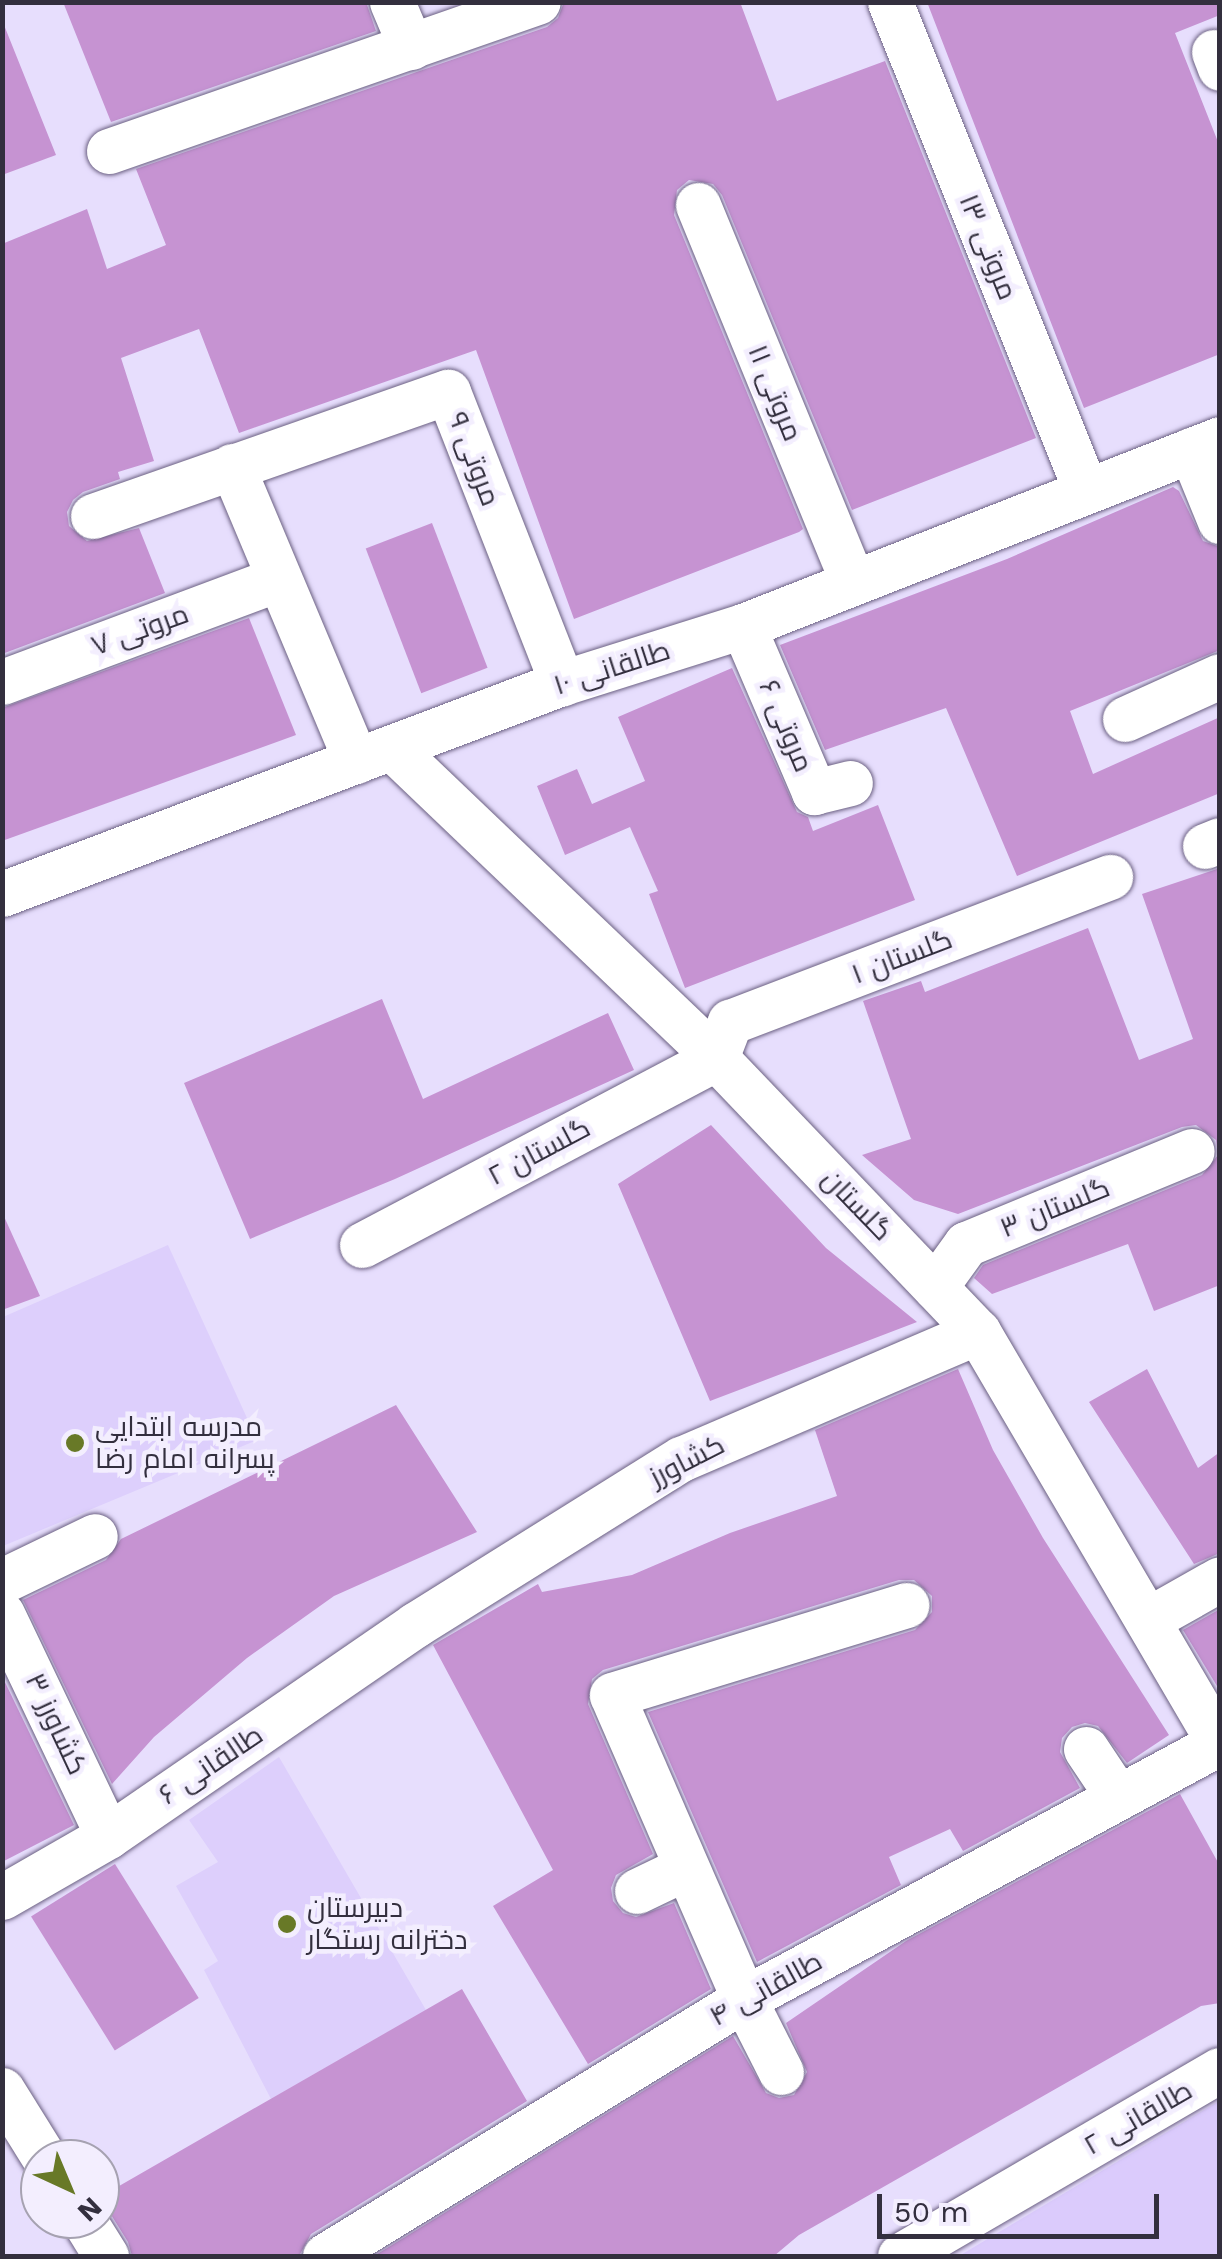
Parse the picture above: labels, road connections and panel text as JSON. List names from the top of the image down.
{
  "streets": {
    "street": [
      "مروتی ۱۳",
      "مروتی ۱۱",
      "مروتی ۹",
      "مروتی ۷",
      "طالقانی ۱۰",
      "مروتی ۶",
      "گلستان ۱",
      "گلستان ۲",
      "گلستان",
      "گلستان ۳",
      "کشاورز",
      "کشاورز ۳",
      "طالقانی ۶",
      "طالقانی ۴",
      "طالقانی ۲"
    ]
  },
  "crossings": [
    ["مروتی ۱۳", "طالقانی ۱۰"],
    ["مروتی ۱۱", "طالقانی ۱۰"],
    ["مروتی ۹", "طالقانی ۱۰"],
    ["طالقانی ۱۰", "مروتی ۶"],
    ["طالقانی ۱۰", "گلستان"],
    ["گلستان ۱", "گلستان ۲"],
    ["گلستان ۱", "گلستان"],
    ["گلستان ۲", "گلستان"],
    ["گلستان", "گلستان ۳"],
    ["گلستان", "کشاورز"],
    ["گلستان", "طالقانی ۴"],
    ["کشاورز", "طالقانی ۶"],
    ["کشاورز ۳", "طالقانی ۶"]
  ],
  "places": ["مدرسه ابتدایی پسرانه امام رضا", "دبیرستان دخترانه رستگار"],
  "scale_bar": "50 m",
  "north": "bottom right"
}
